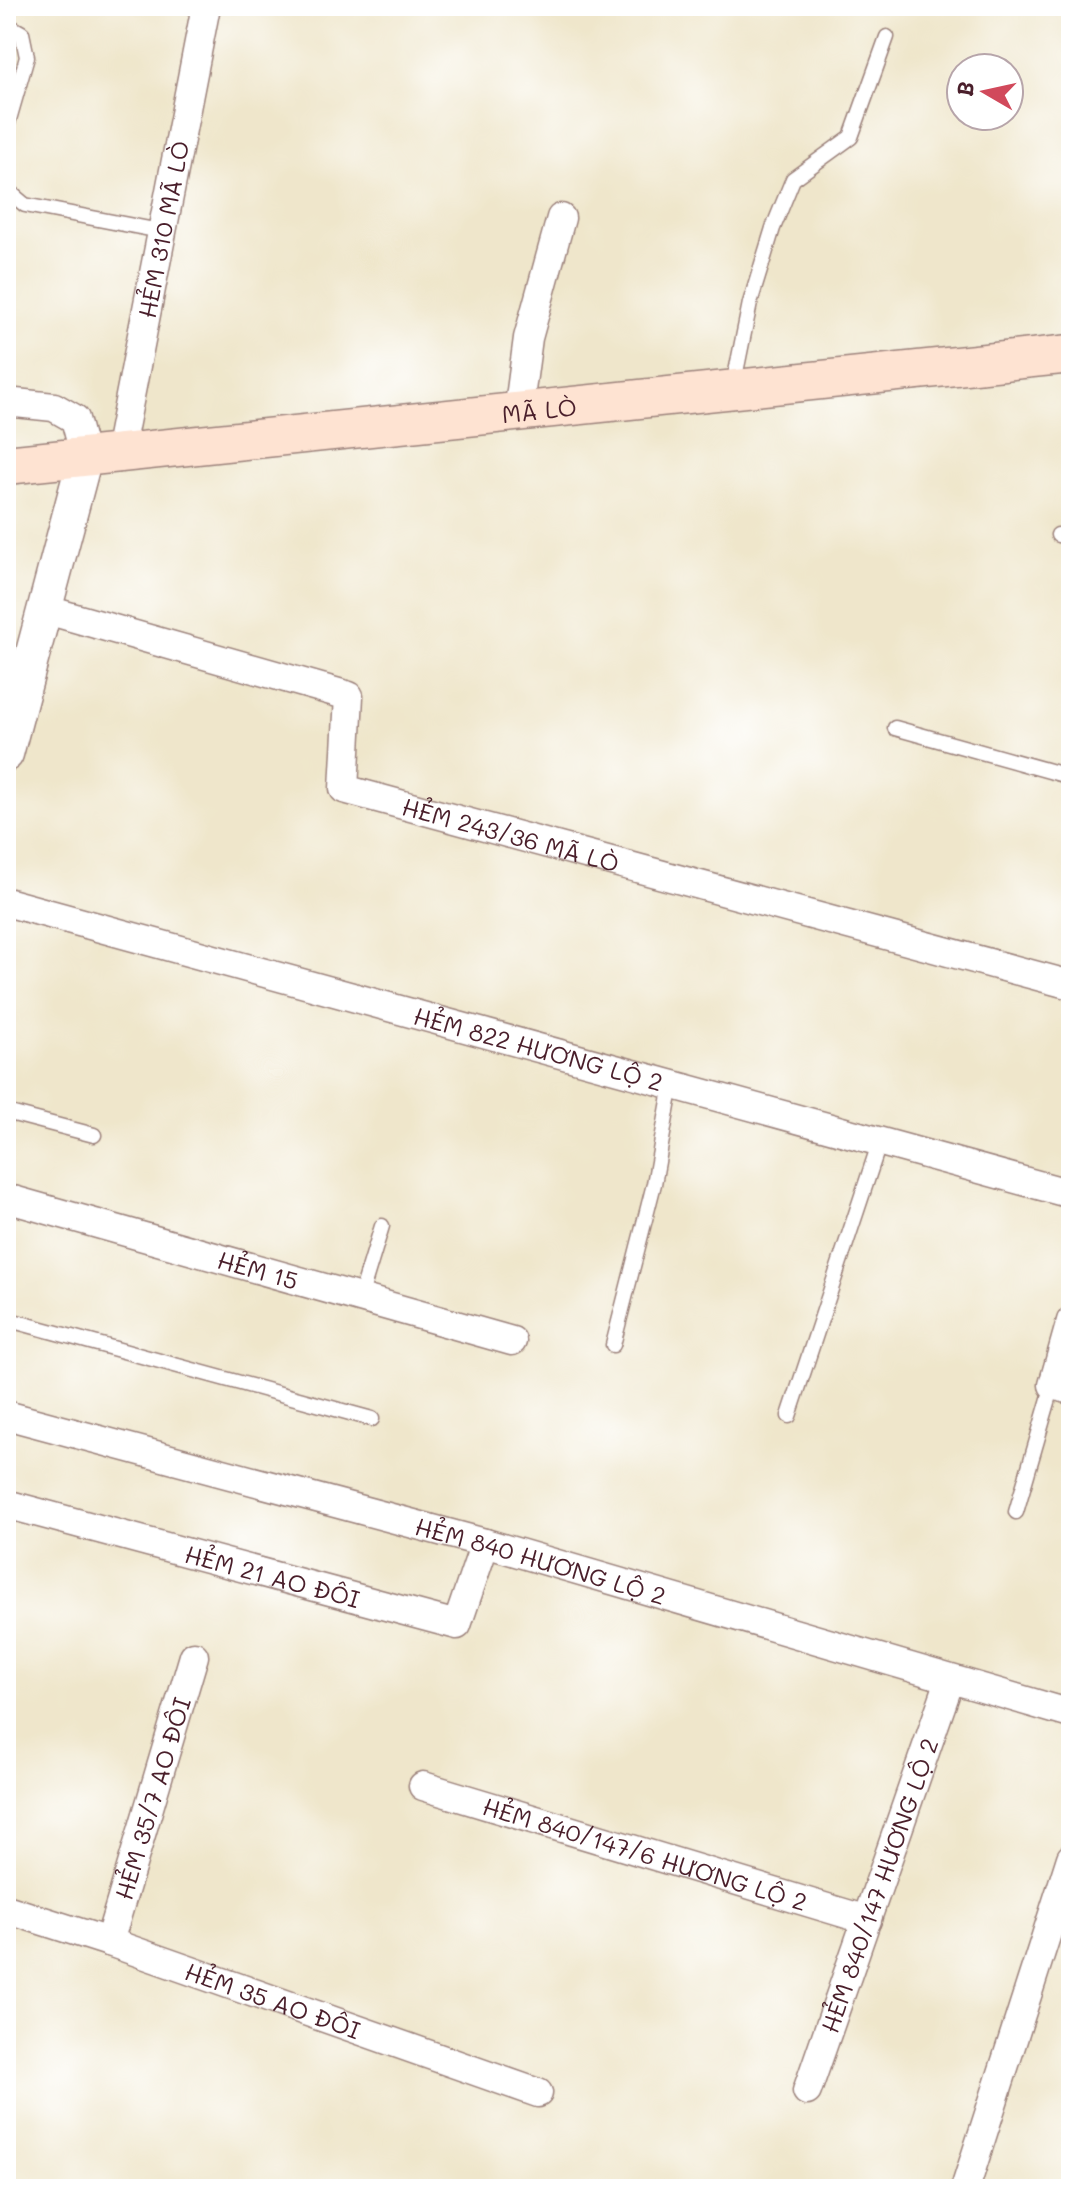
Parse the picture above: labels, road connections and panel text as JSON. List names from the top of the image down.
{
  "streets": {
    "main road": ["MÃ LÒ"],
    "street": [
      "HẺM 310 MÃ LÒ",
      "HẺM 243/36 MÃ LÒ",
      "HẺM 822 HƯƠNG LỘ 2",
      "HẺM 15",
      "HẺM 840 HƯƠNG LỘ 2",
      "HẺM 21 AO ĐÔI",
      "HẺM 35/7 AO ĐÔI",
      "HẺM 840/147/6 HƯƠNG LỘ 2",
      "HẺM 840/147 HƯƠNG LỘ 2",
      "HẺM 35 AO ĐÔI"
    ]
  },
  "crossings": [
    ["HẺM 310 MÃ LÒ", "MÃ LÒ"],
    ["HẺM 840 HƯƠNG LỘ 2", "HẺM 21 AO ĐÔI"],
    ["HẺM 840 HƯƠNG LỘ 2", "HẺM 840/147 HƯƠNG LỘ 2"],
    ["HẺM 35/7 AO ĐÔI", "HẺM 35 AO ĐÔI"],
    ["HẺM 840/147/6 HƯƠNG LỘ 2", "HẺM 840/147 HƯƠNG LỘ 2"]
  ],
  "north": "left"
}
